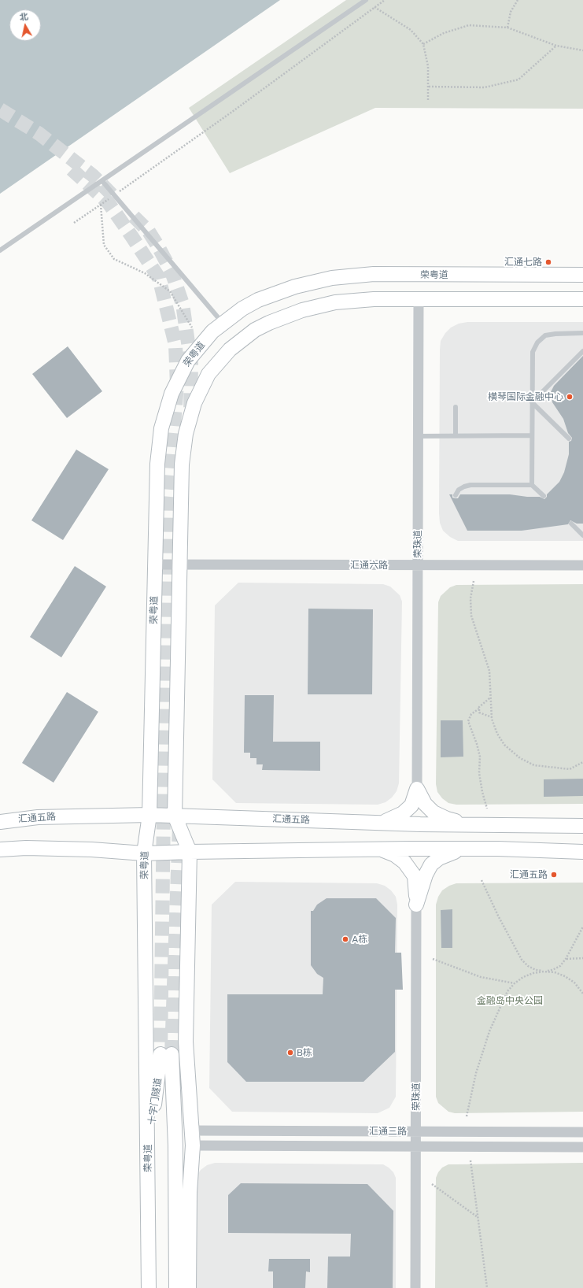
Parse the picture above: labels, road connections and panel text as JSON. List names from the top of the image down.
{
  "streets": {
    "street": [
      "荣粤道",
      "荣珠道",
      "汇通六路",
      "汇通五路",
      "十字门隧道",
      "汇通三路"
    ]
  },
  "crossings": [
    ["荣粤道", "汇通六路"],
    ["荣粤道", "汇通五路"],
    ["荣粤道", "十字门隧道"],
    ["荣珠道", "汇通六路"],
    ["荣珠道", "汇通三路"]
  ],
  "parks": ["金融岛中央公园"],
  "places": [
    "汇通七路",
    "横琴国际金融中心",
    "汇通五路",
    "A栋",
    "B栋"
  ],
  "north": "top"
}
